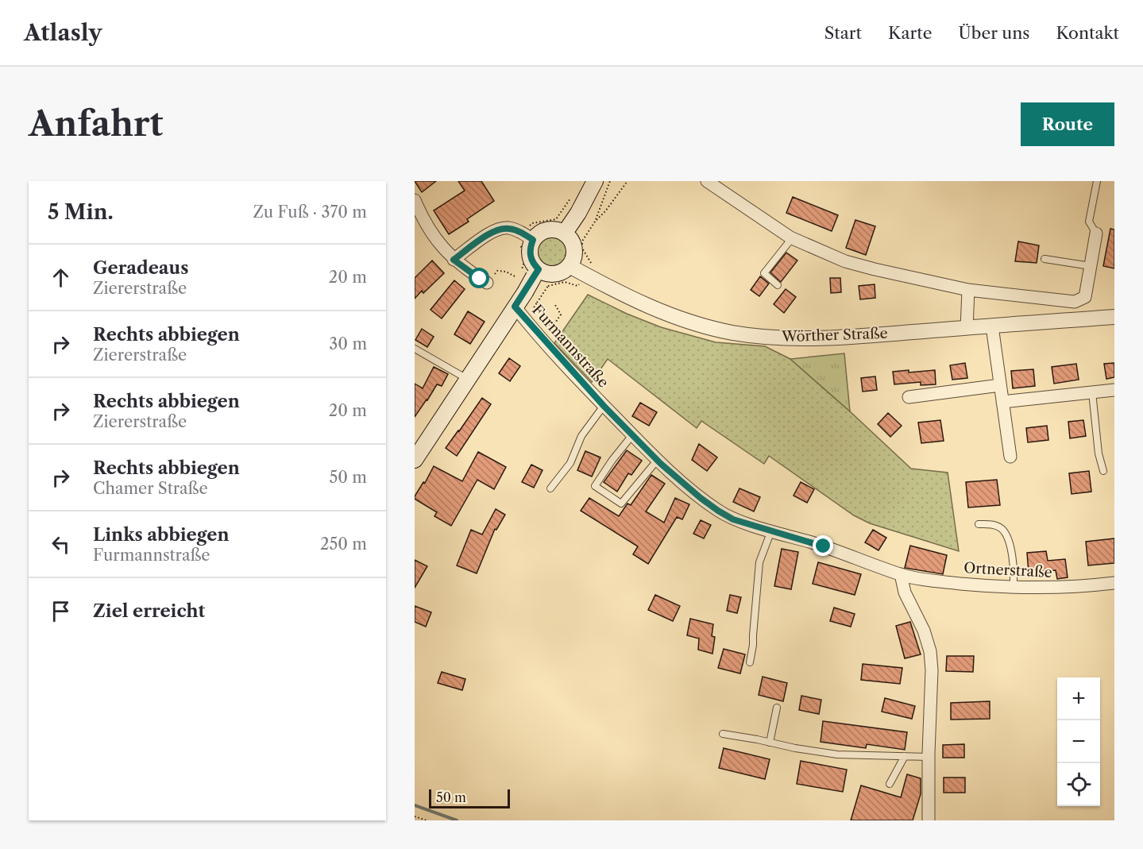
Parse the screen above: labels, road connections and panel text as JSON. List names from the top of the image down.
{
  "streets": {
    "street": ["Wörther Straße", "Furmannstraße", "Ortnerstraße"]
  },
  "crossings": [
    ["Furmannstraße", "Ortnerstraße"]
  ],
  "scale_bar": "50 m",
  "page": {
    "header": "Atlasly",
    "nav": [
      "Start",
      "Karte",
      "Über uns",
      "Kontakt"
    ],
    "buttons": "Route",
    "title": "Anfahrt",
    "heading": ["5 Min.", "Zu Fuß · 370 m"],
    "list": [
      ["Geradeaus", "Ziererstraße", "20 m"],
      ["Rechts abbiegen", "Ziererstraße", "30 m"],
      ["Rechts abbiegen", "Ziererstraße", "20 m"],
      ["Rechts abbiegen", "Chamer Straße", "50 m"],
      ["Links abbiegen", "Furmannstraße", "250 m"],
      "Ziel erreicht"
    ],
    "map_buttons": ["+", "−"],
    "scale": "50 m"
  }
}
